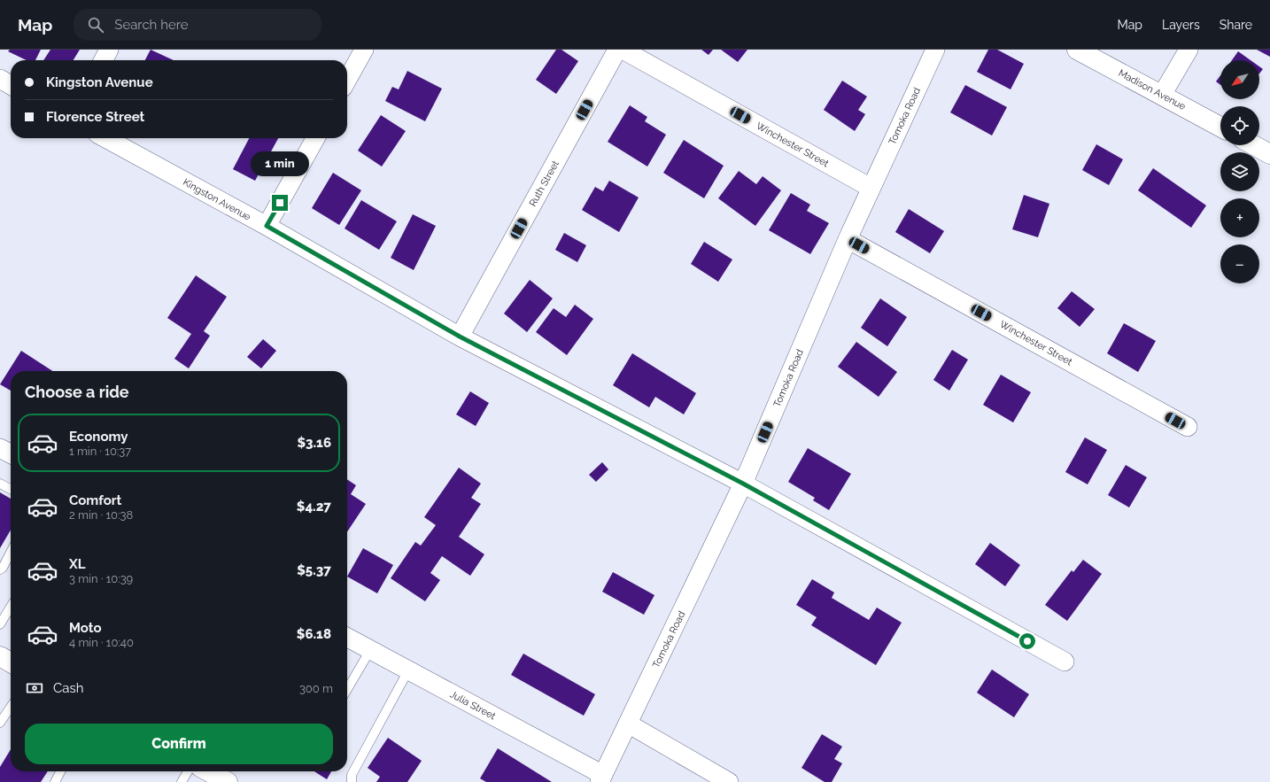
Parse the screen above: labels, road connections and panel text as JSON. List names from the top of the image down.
{
  "streets": {
    "street": [
      "Madison Avenue",
      "Tomoka Road",
      "Winchester Street",
      "Ruth Street",
      "Kingston Avenue",
      "Julia Street"
    ]
  },
  "crossings": [
    ["Tomoka Road", "Winchester Street"],
    ["Tomoka Road", "Kingston Avenue"],
    ["Tomoka Road", "Julia Street"],
    ["Ruth Street", "Kingston Avenue"]
  ],
  "north": "bottom left",
  "page": {
    "header": "Map",
    "search": "Search here",
    "nav": ["Map", "Layers", "Share"],
    "map_buttons": ["+", "−"],
    "banner": ["Kingston Avenue", "Florence Street"],
    "bubble": "1 min",
    "heading": "Choose a ride",
    "list": [
      {
        "name": "Economy",
        "note": "1 min · 10:37",
        "value": "$3.16"
      },
      {
        "name": "Comfort",
        "note": "2 min · 10:38",
        "value": "$4.27"
      },
      {
        "name": "XL",
        "note": "3 min · 10:39",
        "value": "$5.37"
      },
      {
        "name": "Moto",
        "note": "4 min · 10:40",
        "value": "$6.18"
      }
    ],
    "pay": ["Cash", "300 m"],
    "buttons": "Confirm"
  }
}
